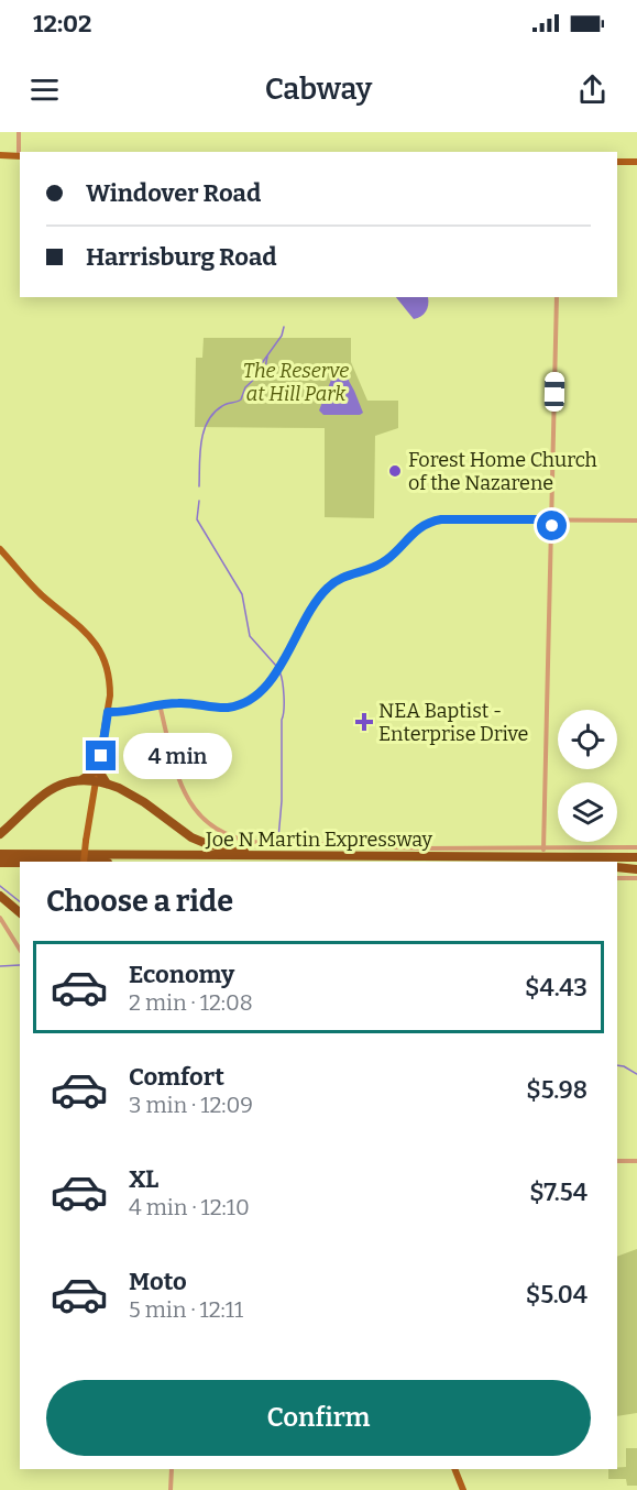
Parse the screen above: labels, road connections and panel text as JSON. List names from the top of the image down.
{
  "streets": {
    "highway": ["Joe N Martin Expressway"]
  },
  "parks": ["The Reserve at Hill Park"],
  "places": {
    "other": ["Forest Home Church of the Nazarene"],
    "health": ["NEA Baptist - Enterprise Drive"]
  },
  "page": {
    "status": "12:02",
    "header": "Cabway",
    "banner": ["Windover Road", "Harrisburg Road"],
    "bubble": "4 min",
    "heading": "Choose a ride",
    "list": [
      {
        "name": "Economy",
        "note": "2 min · 12:08",
        "value": "$4.43"
      },
      {
        "name": "Comfort",
        "note": "3 min · 12:09",
        "value": "$5.98"
      },
      {
        "name": "XL",
        "note": "4 min · 12:10",
        "value": "$7.54"
      },
      {
        "name": "Moto",
        "note": "5 min · 12:11",
        "value": "$5.04"
      }
    ],
    "buttons": "Confirm"
  }
}
